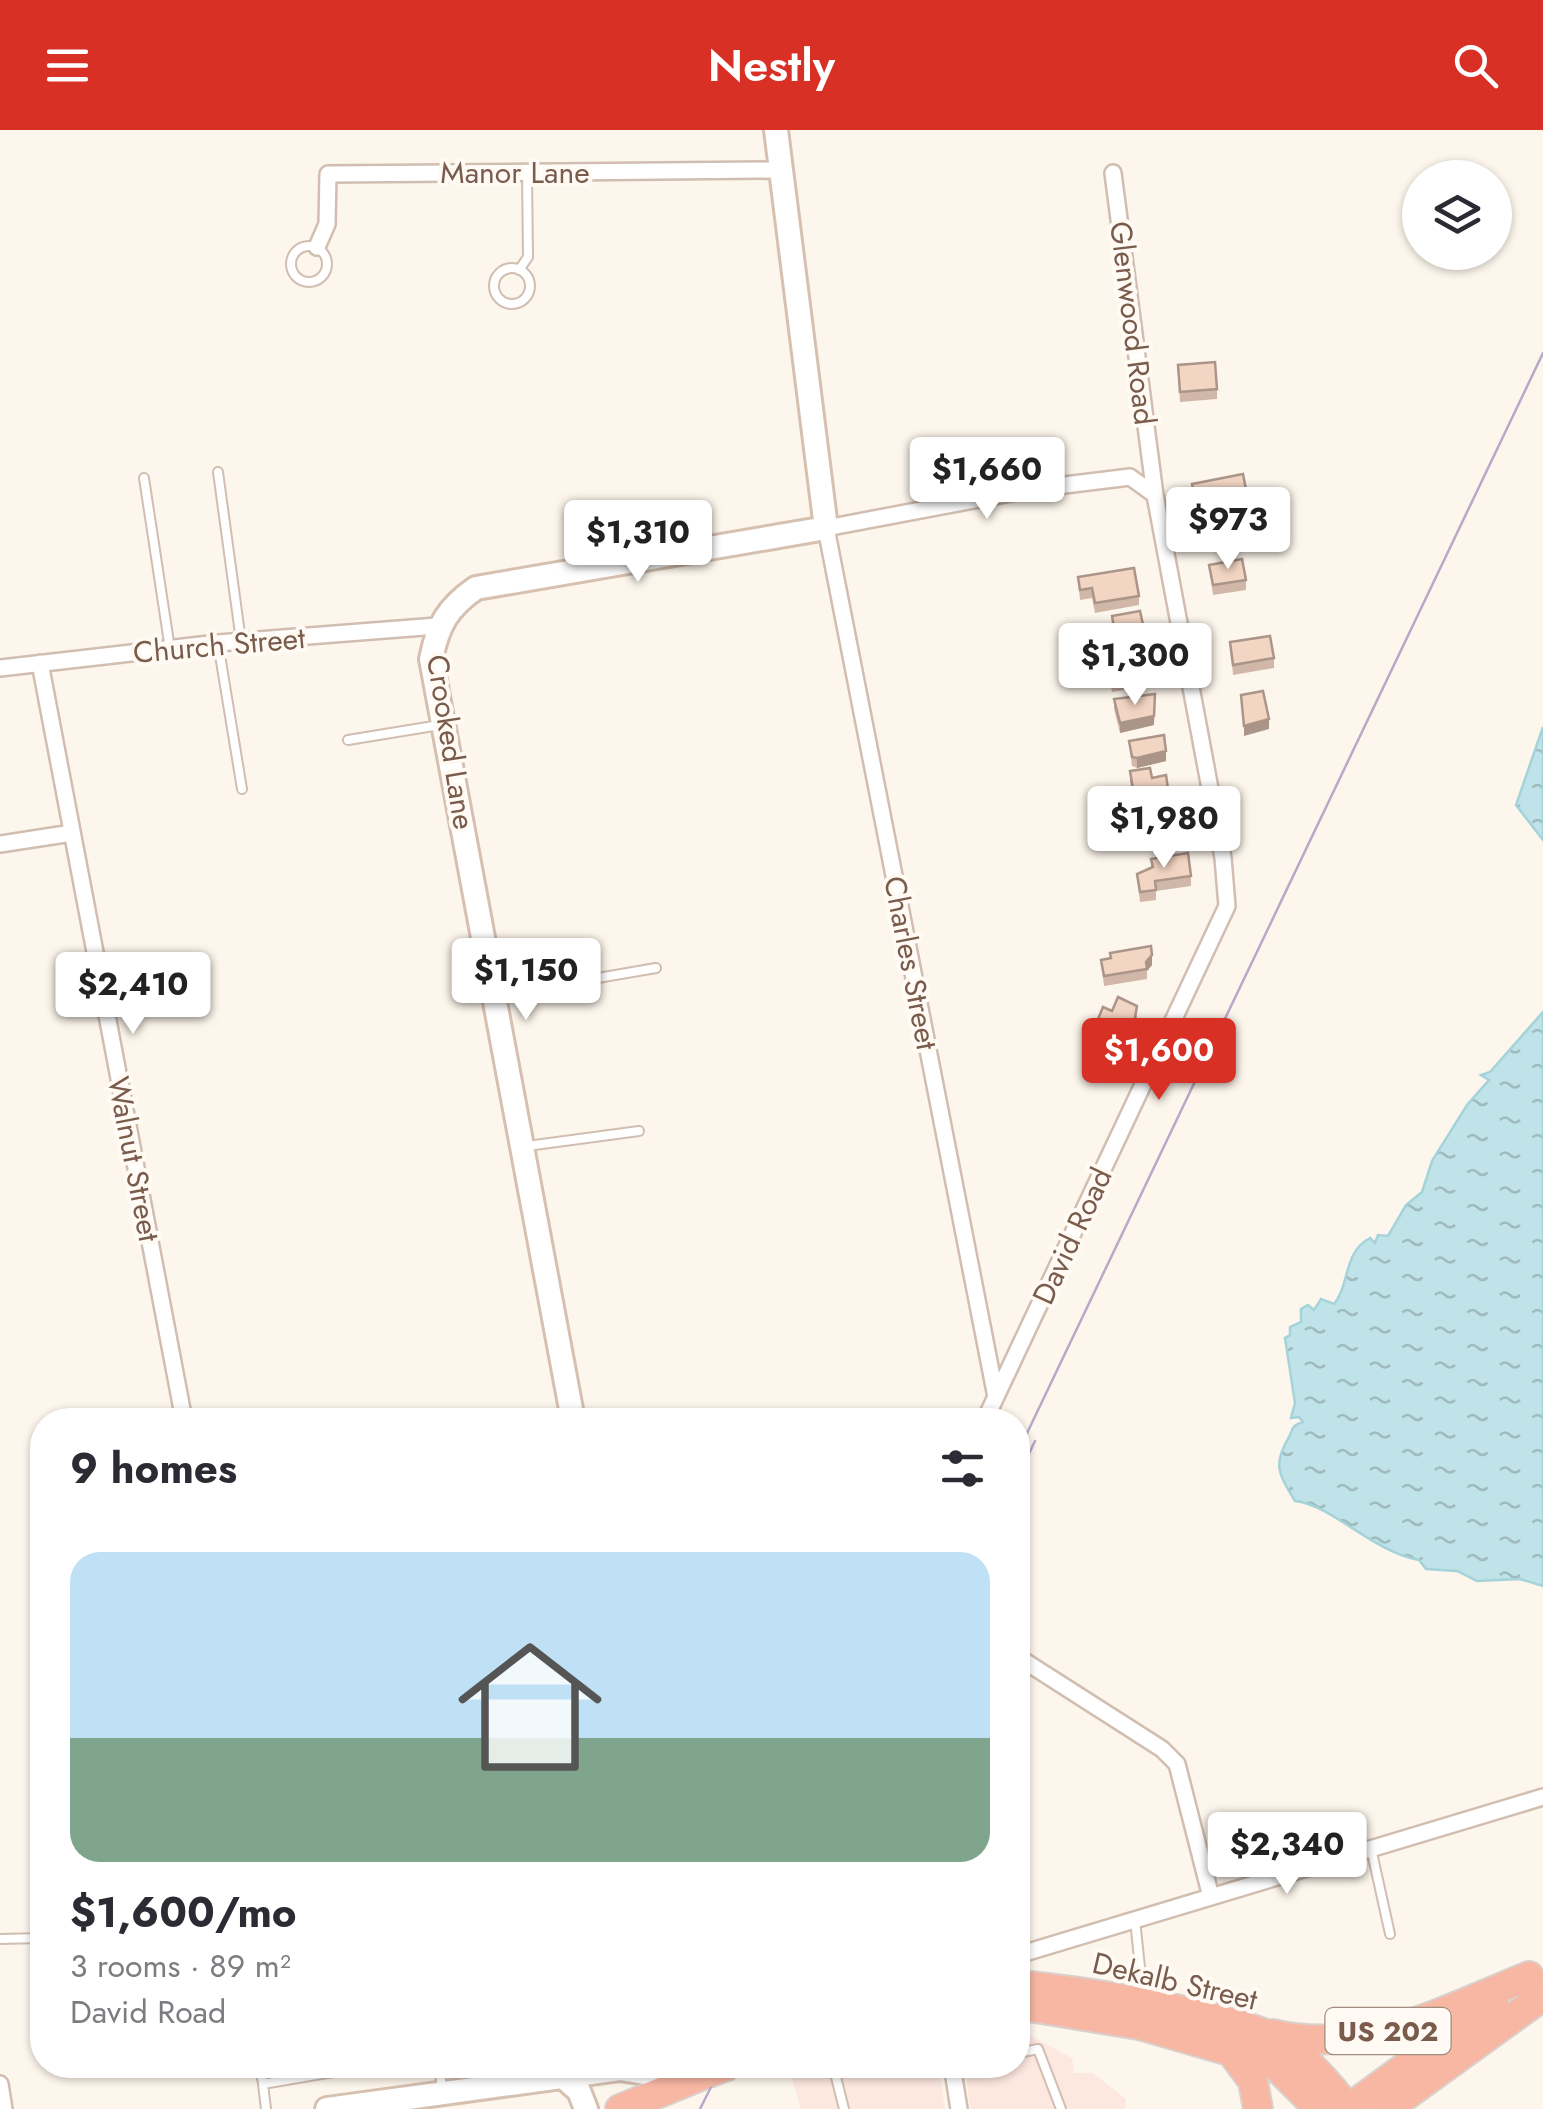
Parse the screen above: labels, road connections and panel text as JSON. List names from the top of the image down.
{
  "streets": {
    "highway": ["Dekalb Street", "US 202"],
    "street": [
      "Manor Lane",
      "Glenwood Road",
      "Church Street",
      "Crooked Lane",
      "Charles Street",
      "Walnut Street",
      "David Road"
    ]
  },
  "crossings": [
    ["Glenwood Road", "David Road"],
    ["Church Street", "Crooked Lane"],
    ["Church Street", "Walnut Street"],
    ["Crooked Lane", "Charles Street"],
    ["Charles Street", "David Road"],
    ["Dekalb Street", "US 202"]
  ],
  "page": {
    "header": "Nestly",
    "price": [
      "$1,660",
      "$973",
      "$1,310",
      "$1,300",
      "$1,980",
      "$1,150",
      "$2,410",
      "$1,600",
      "$2,340"
    ],
    "heading": "9 homes",
    "list": [
      {
        "name": "$1,600/mo",
        "note": "3 rooms · 89 m² · David Road"
      }
    ]
  }
}
